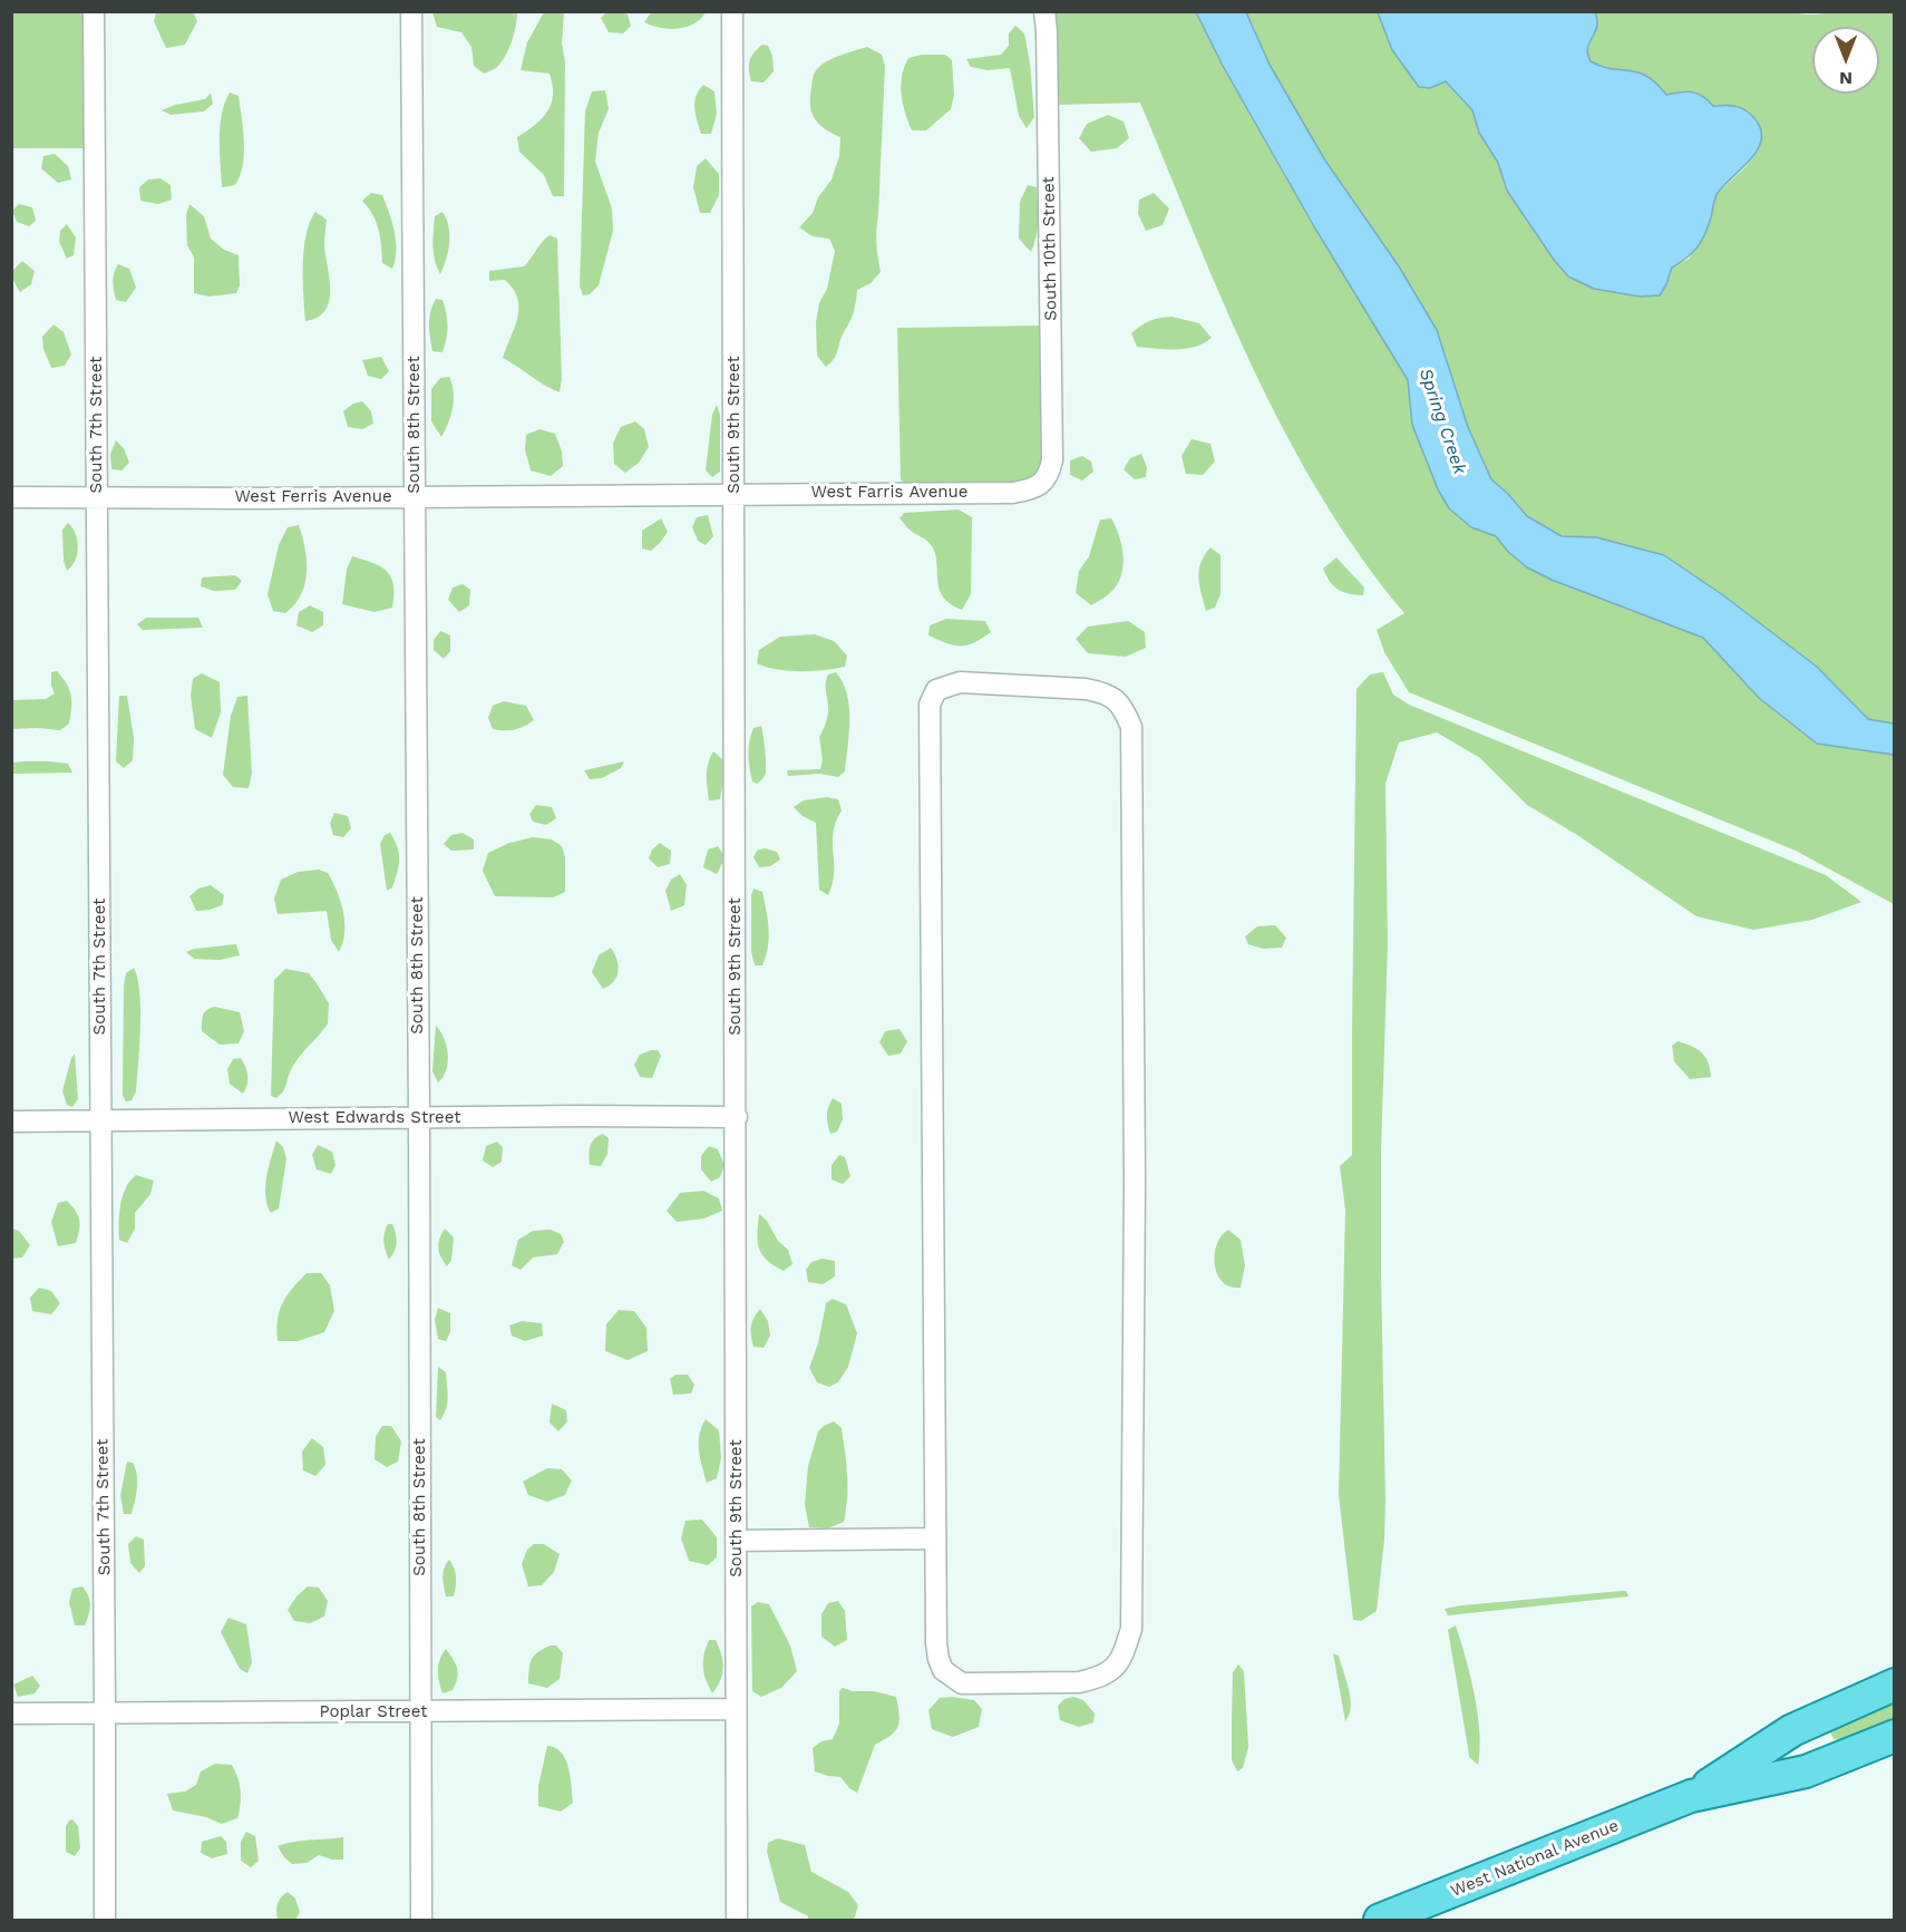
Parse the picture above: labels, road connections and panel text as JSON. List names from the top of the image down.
{
  "streets": {
    "main road": ["West National Avenue"],
    "street": [
      "South 10th Street",
      "South 7th Street",
      "South 8th Street",
      "South 9th Street",
      "West Farris Avenue",
      "West Ferris Avenue",
      "West Edwards Street",
      "Poplar Street"
    ]
  },
  "crossings": [
    ["South 10th Street", "West Farris Avenue"],
    ["South 7th Street", "West Ferris Avenue"],
    ["South 7th Street", "West Edwards Street"],
    ["South 7th Street", "Poplar Street"],
    ["South 8th Street", "West Ferris Avenue"],
    ["South 8th Street", "West Edwards Street"],
    ["South 8th Street", "Poplar Street"],
    ["South 9th Street", "West Farris Avenue"],
    ["South 9th Street", "West Ferris Avenue"],
    ["South 9th Street", "West Edwards Street"],
    ["South 9th Street", "Poplar Street"],
    ["West Farris Avenue", "West Ferris Avenue"]
  ],
  "water": ["Spring Creek"],
  "north": "bottom"
}
